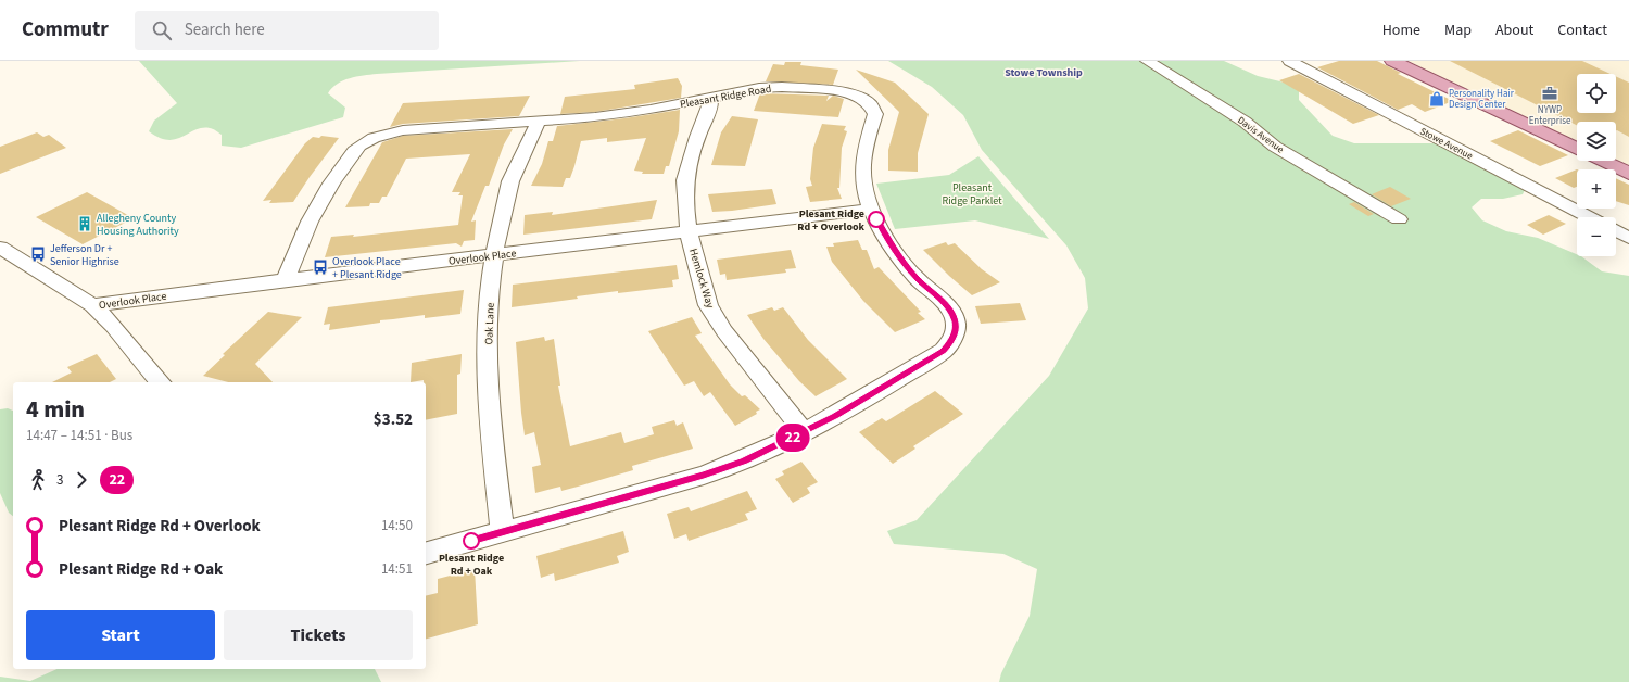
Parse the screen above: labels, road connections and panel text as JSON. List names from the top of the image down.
{
  "streets": {
    "street": [
      "Pleasant Ridge Road",
      "Davis Avenue",
      "Stowe Avenue",
      "Overlook Place",
      "Hemlock Way",
      "Oak Lane"
    ]
  },
  "crossings": [
    ["Pleasant Ridge Road", "Overlook Place"],
    ["Pleasant Ridge Road", "Hemlock Way"],
    ["Pleasant Ridge Road", "Oak Lane"],
    ["Overlook Place", "Hemlock Way"],
    ["Overlook Place", "Oak Lane"]
  ],
  "districts": ["Stowe Township"],
  "parks": ["Pleasant Ridge Parklet"],
  "places": {
    "office": ["NYWP Enterprise"],
    "shop": ["Personality Hair Design Center"],
    "other": ["Plesant Ridge Rd + Overlook", "Plesant Ridge Rd + Oak"],
    "building": ["Allegheny County Housing Authority"],
    "bus stop": ["Jefferson Dr + Senior Highrise", "Overlook Place + Plesant Ridge"]
  },
  "lines": ["bus line 22"],
  "page": {
    "header": "Commutr",
    "search": "Search here",
    "nav": [
      "Home",
      "Map",
      "About",
      "Contact"
    ],
    "on_map": "22",
    "map_buttons": ["+", "−"],
    "heading": ["4 min", "14:47 – 14:51 · Bus", "$3.52"],
    "legs": ["3", "22"],
    "list": [
      {
        "name": "Plesant Ridge Rd + Overlook",
        "value": "14:50"
      },
      {
        "name": "Plesant Ridge Rd + Oak",
        "value": "14:51"
      }
    ],
    "buttons": ["Start", "Tickets"]
  }
}
